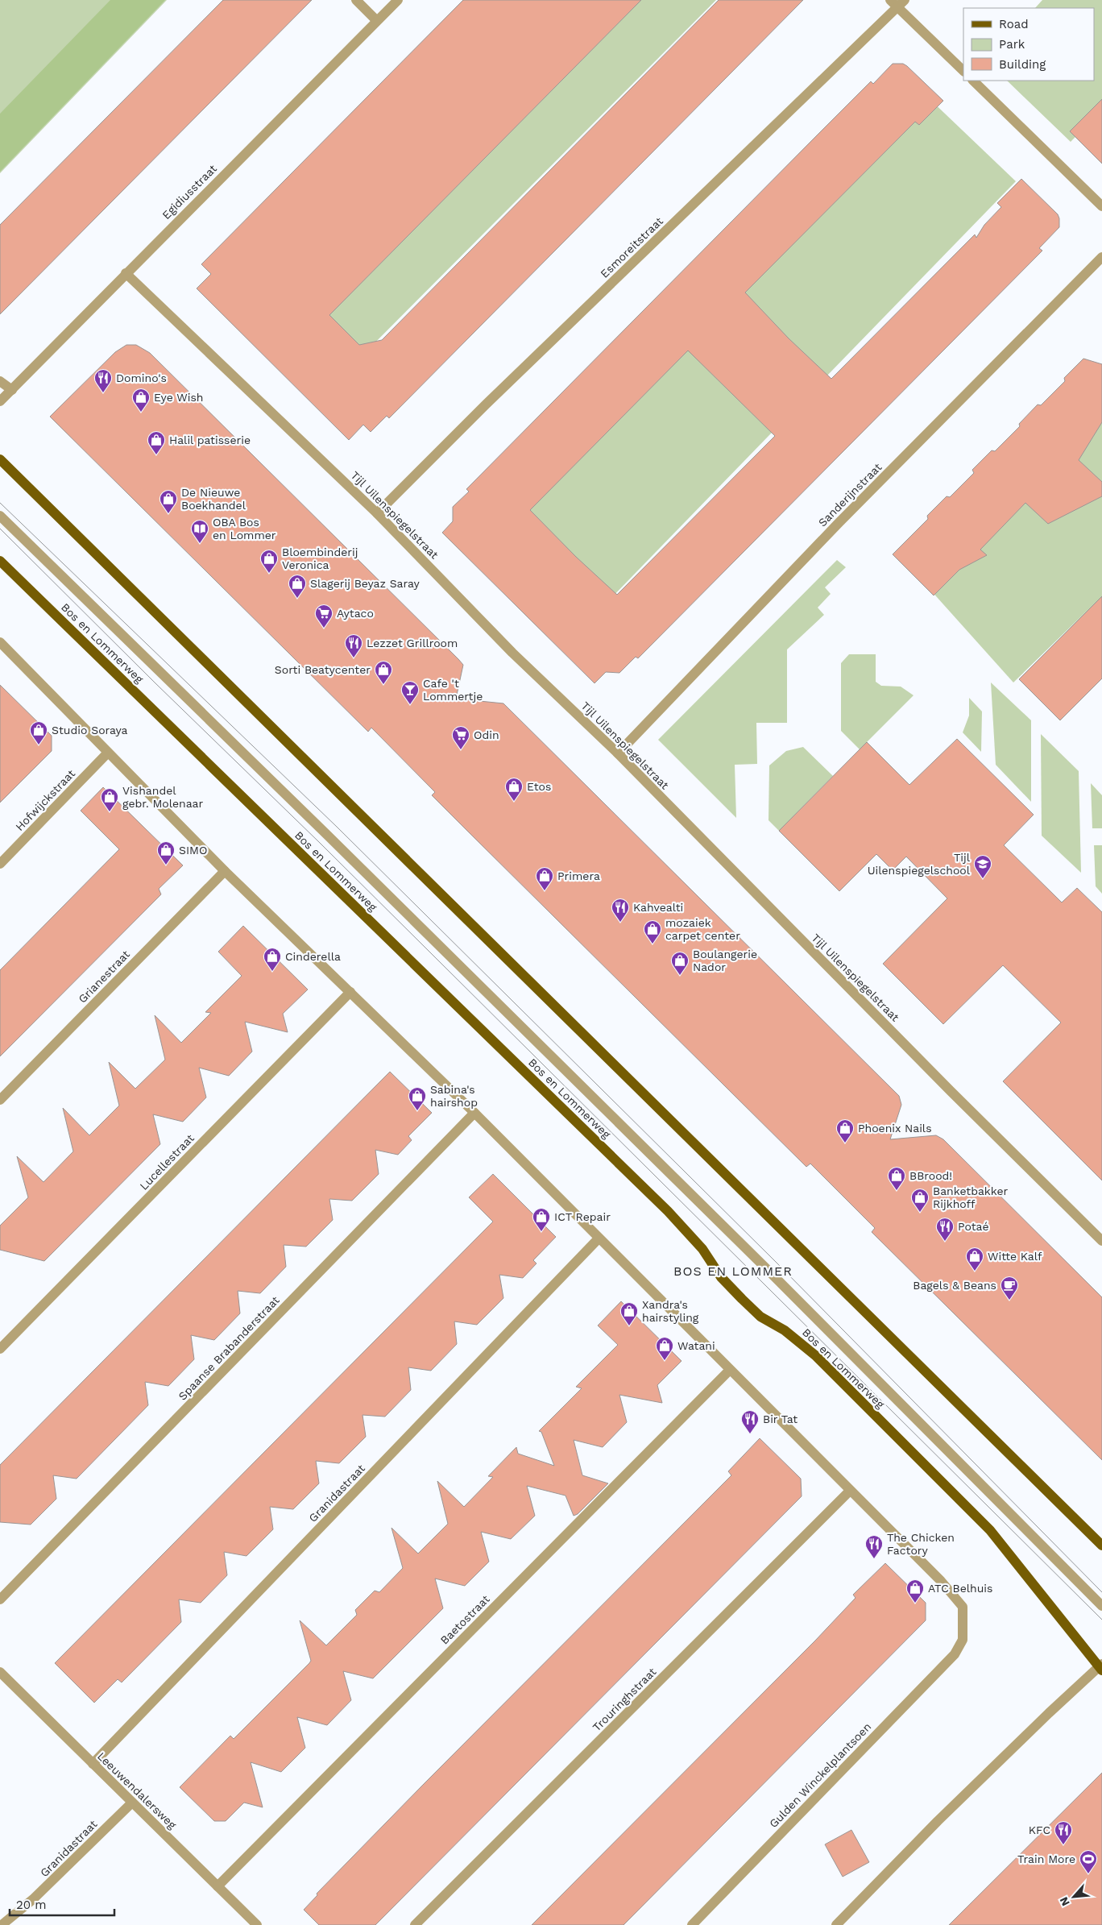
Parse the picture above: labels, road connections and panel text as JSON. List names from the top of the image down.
{
  "streets": {
    "main road": ["Bos en Lommerweg"],
    "street": [
      "Egidiusstraat",
      "Esmoreitstraat",
      "Sanderijnstraat",
      "Tijl Uilenspiegelstraat",
      "Hofwijckstraat",
      "Grianestraat",
      "Lucellestraat",
      "Spaanse Brabanderstraat",
      "Granidastraat",
      "Baetostraat",
      "Trouringhstraat",
      "Gulden Winckelplantsoen",
      "Leeuwendalersweg"
    ]
  },
  "crossings": [
    ["Egidiusstraat", "Tijl Uilenspiegelstraat"],
    ["Esmoreitstraat", "Tijl Uilenspiegelstraat"],
    ["Sanderijnstraat", "Tijl Uilenspiegelstraat"],
    ["Granidastraat", "Leeuwendalersweg"],
    ["Baetostraat", "Leeuwendalersweg"],
    ["Trouringhstraat", "Gulden Winckelplantsoen"]
  ],
  "districts": ["BOS EN LOMMER"],
  "places": {
    "restaurant": [
      "Domino's",
      "Lezzet Grillroom",
      "Kahvealti",
      "Potaé",
      "Bir Tat",
      "The Chicken Factory",
      "KFC"
    ],
    "shop": [
      "Eye Wish",
      "Halil patisserie",
      "De Nieuwe Boekhandel",
      "Bloembinderij Veronica",
      "Slagerij Beyaz Saray",
      "Sorti Beatycenter",
      "Studio Soraya",
      "Etos",
      "Vishandel gebr. Molenaar",
      "SIMO",
      "Primera",
      "mozaiek carpet center",
      "Cinderella",
      "Boulangerie Nador",
      "Sabina's hairshop",
      "Phoenix Nails",
      "BBrood!",
      "Banketbakker Rijkhoff",
      "ICT Repair",
      "Witte Kalf",
      "Xandra's hairstyling",
      "Watani",
      "ATC Belhuis"
    ],
    "library": ["OBA Bos en Lommer"],
    "supermarket": ["Aytaco", "Odin"],
    "bar": ["Cafe 't Lommertje"],
    "school or university": ["Tijl Uilenspiegelschool"],
    "cafe": ["Bagels & Beans"],
    "sports": ["Train More"]
  },
  "legend": ["Road", "Park", "Building"],
  "scale_bar": "20 m",
  "north": "bottom left"
}
